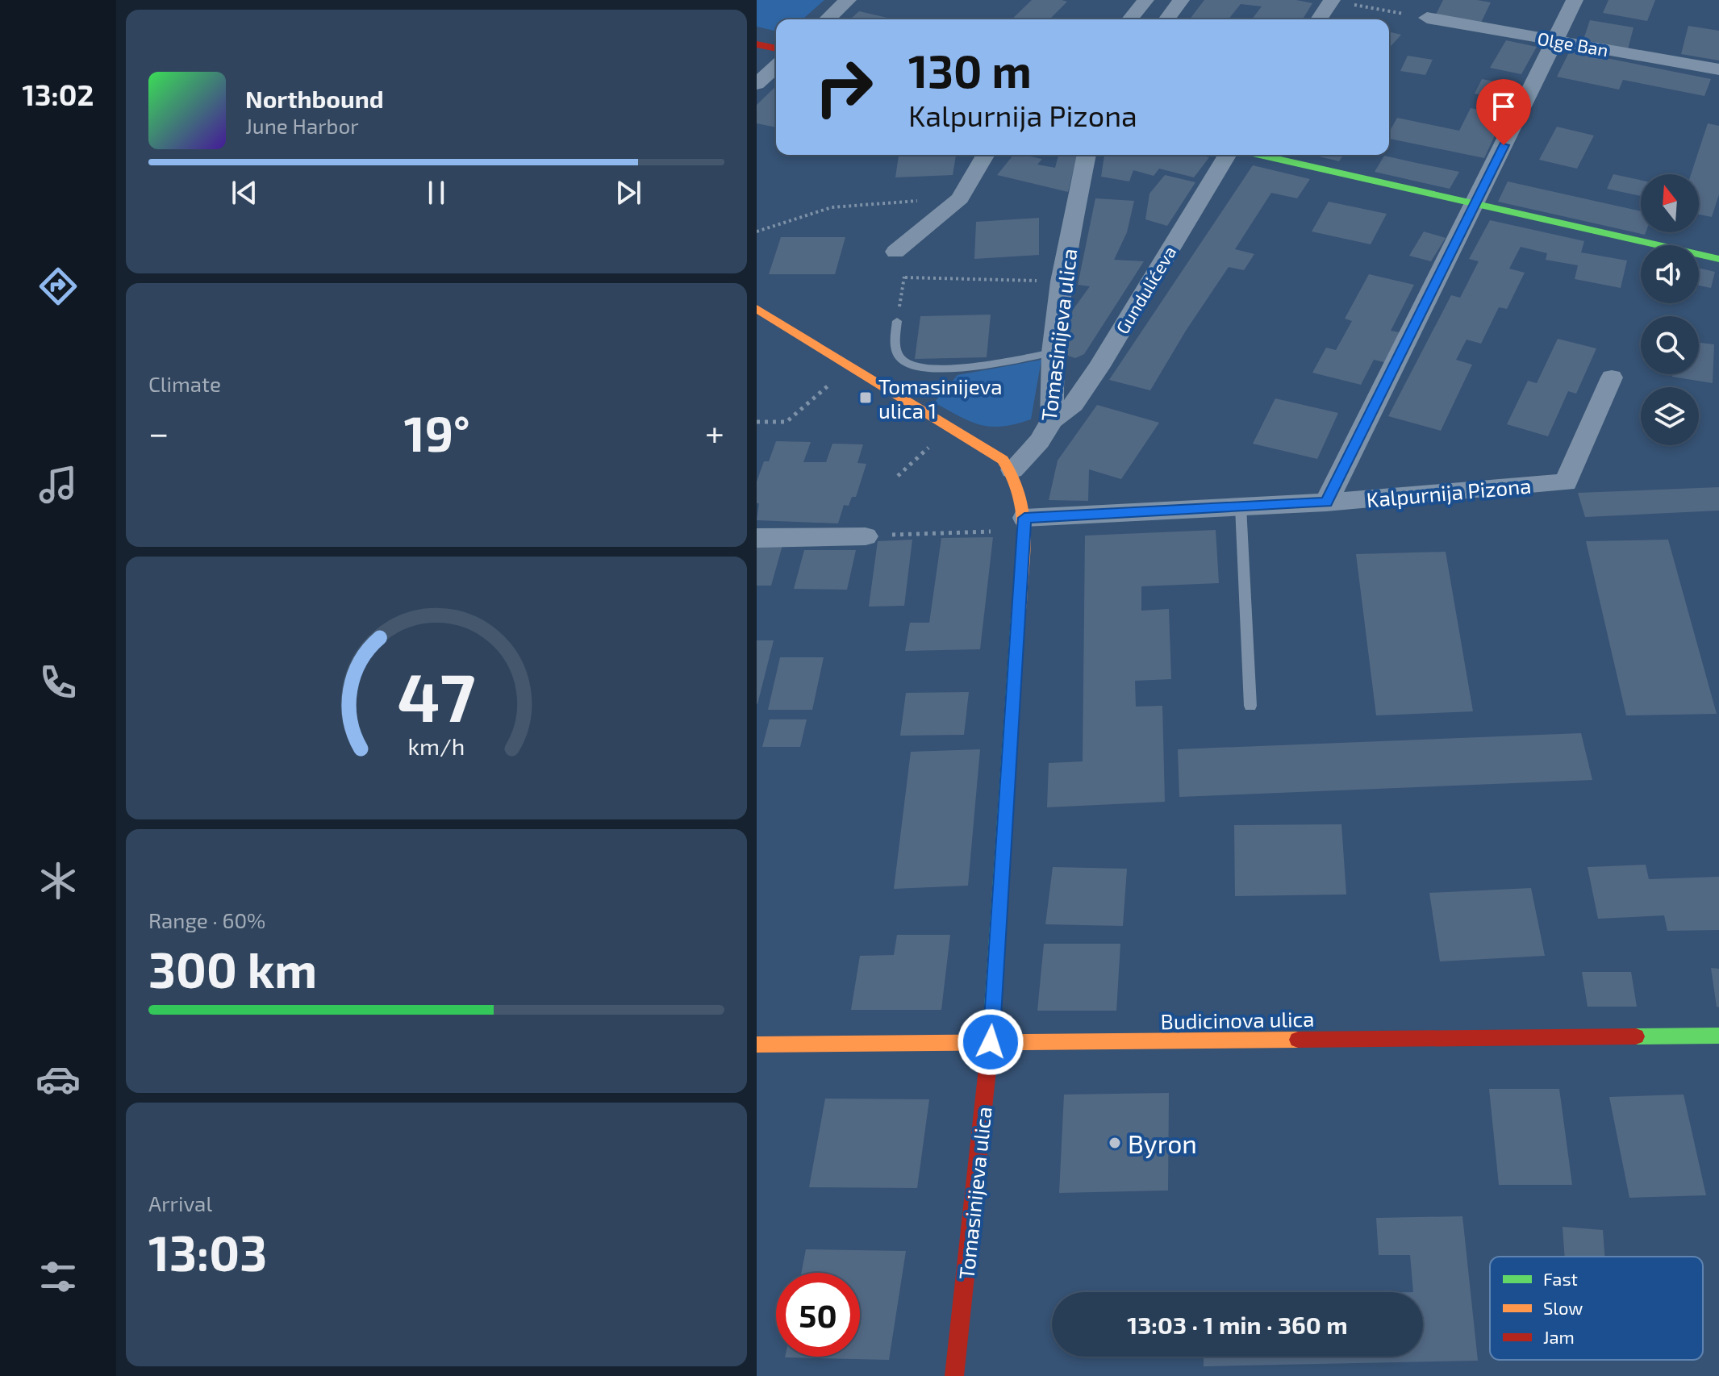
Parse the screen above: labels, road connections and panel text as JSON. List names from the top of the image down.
{
  "streets": {
    "street": [
      "Olge Ban",
      "Gundulićeva",
      "Tomasinijeva ulica",
      "Kalpurnija Pizona",
      "Budicinova ulica"
    ]
  },
  "crossings": [
    ["Gundulićeva", "Tomasinijeva ulica"],
    ["Tomasinijeva ulica", "Kalpurnija Pizona"],
    ["Tomasinijeva ulica", "Budicinova ulica"]
  ],
  "places": {
    "transit": ["Tomasinijeva ulica 1"],
    "other": ["Byron"]
  },
  "legend": ["Fast", "Slow", "Jam"],
  "north": "top",
  "page": {
    "tabs": "13:02",
    "turn": ["130 m", "Kalpurnija Pizona"],
    "song": ["Northbound", "June Harbor"],
    "tile": [
      "Climate",
      ["Range · 60%", "300 km"],
      ["Arrival", "13:03"]
    ],
    "heat": ["−", "19°", "+"],
    "limit": "50",
    "trip": "13:03 · 1 min · 360 m",
    "gauge": ["47", "km/h"]
  }
}
